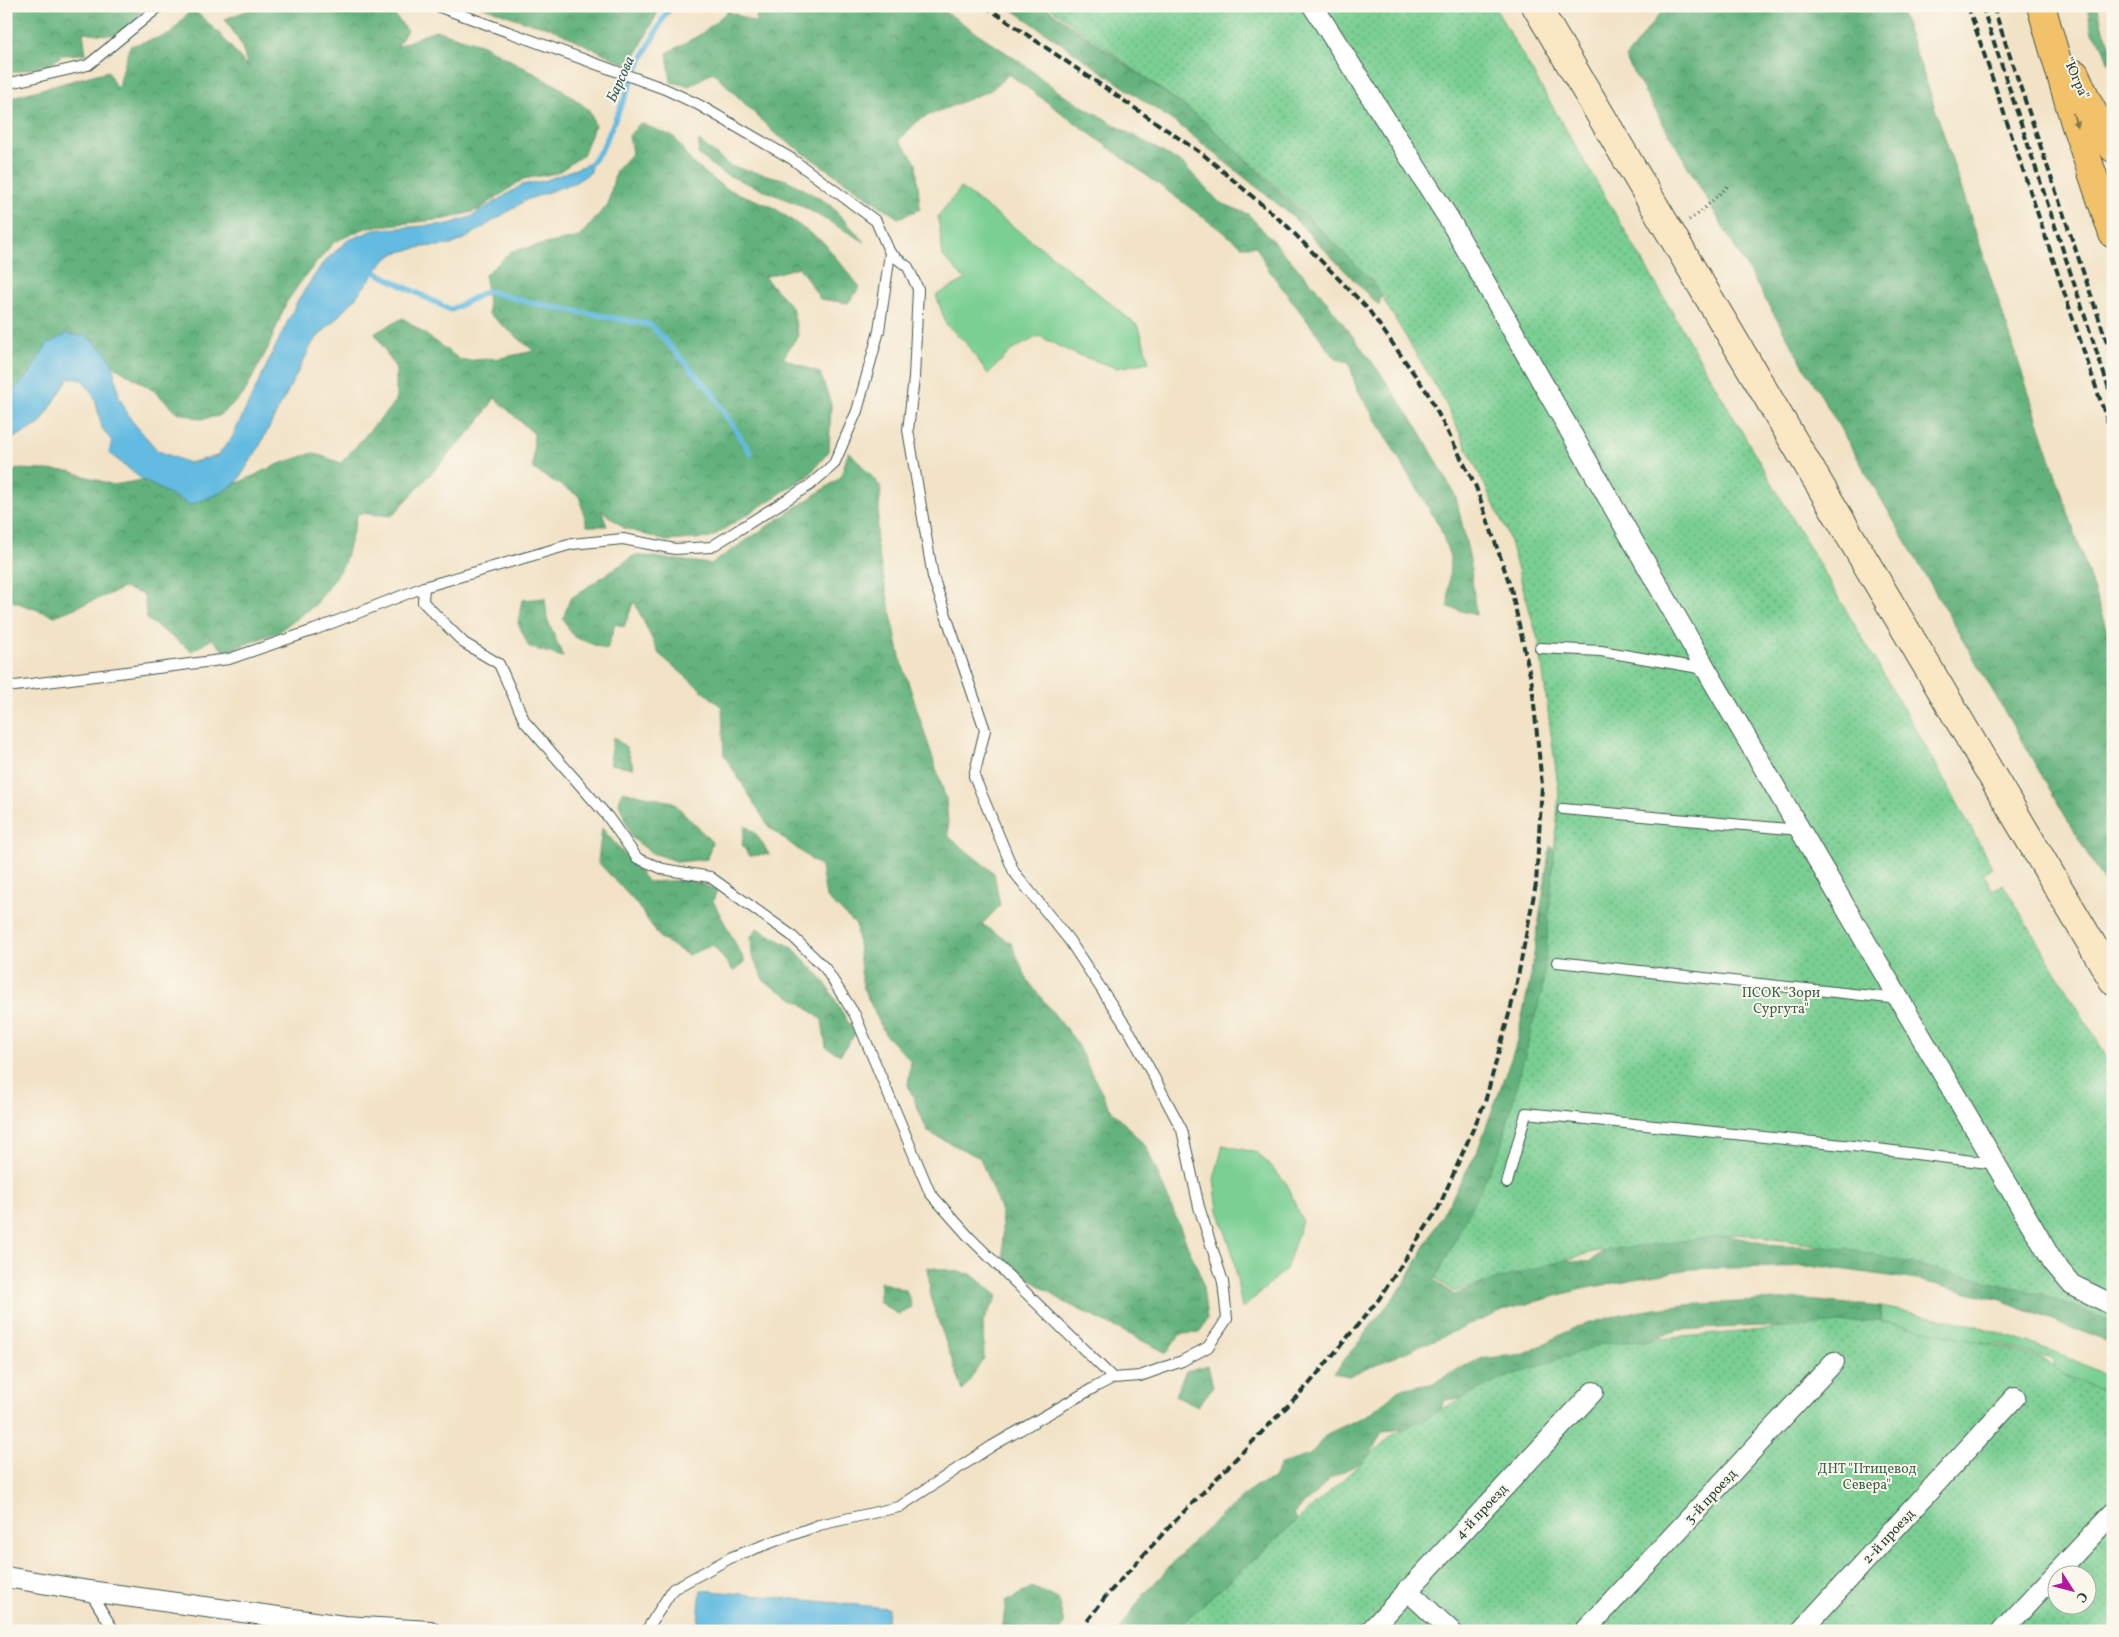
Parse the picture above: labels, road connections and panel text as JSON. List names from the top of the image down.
{
  "streets": {
    "highway": ["\"Югра\""],
    "street": ["3-й проезд", "4-й проезд", "2-й проезд"]
  },
  "water": ["Барсова"],
  "parks": ["ПСОК \"Зори Сургута\"", "ДНТ \"Птицевод Севера\""],
  "north": "bottom right"
}
